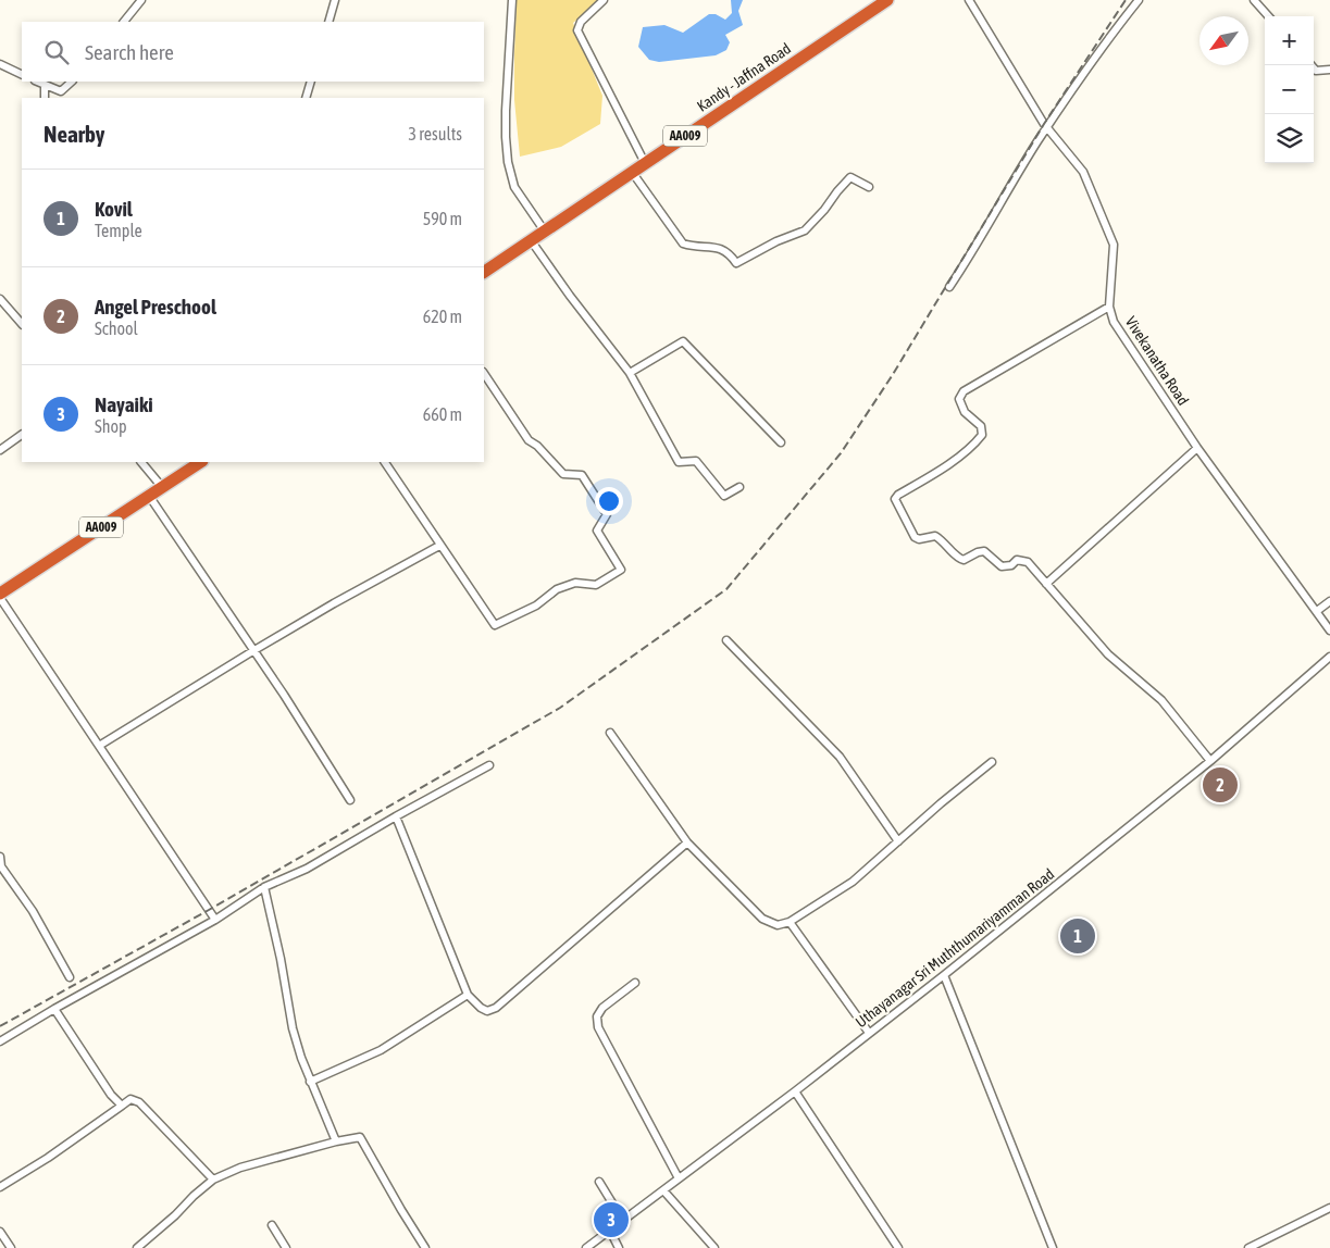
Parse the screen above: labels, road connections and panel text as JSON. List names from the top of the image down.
{
  "streets": {
    "highway": ["Kandy - Jaffna Road", "AA009"],
    "street": ["Vivekanatha Road", "Uthayanagar Sri Muththumariyamman Road"]
  },
  "north": "bottom left",
  "page": {
    "map_buttons": ["+", "−"],
    "search": "Search here",
    "heading": ["Nearby", "3 results"],
    "list": [
      {
        "mark": "1",
        "name": "Kovil",
        "note": "Temple",
        "value": "590 m"
      },
      {
        "mark": "2",
        "name": "Angel Preschool",
        "note": "School",
        "value": "620 m"
      },
      {
        "mark": "3",
        "name": "Nayaiki",
        "note": "Shop",
        "value": "660 m"
      }
    ],
    "pins": ["2", "1", "3"]
  }
}
